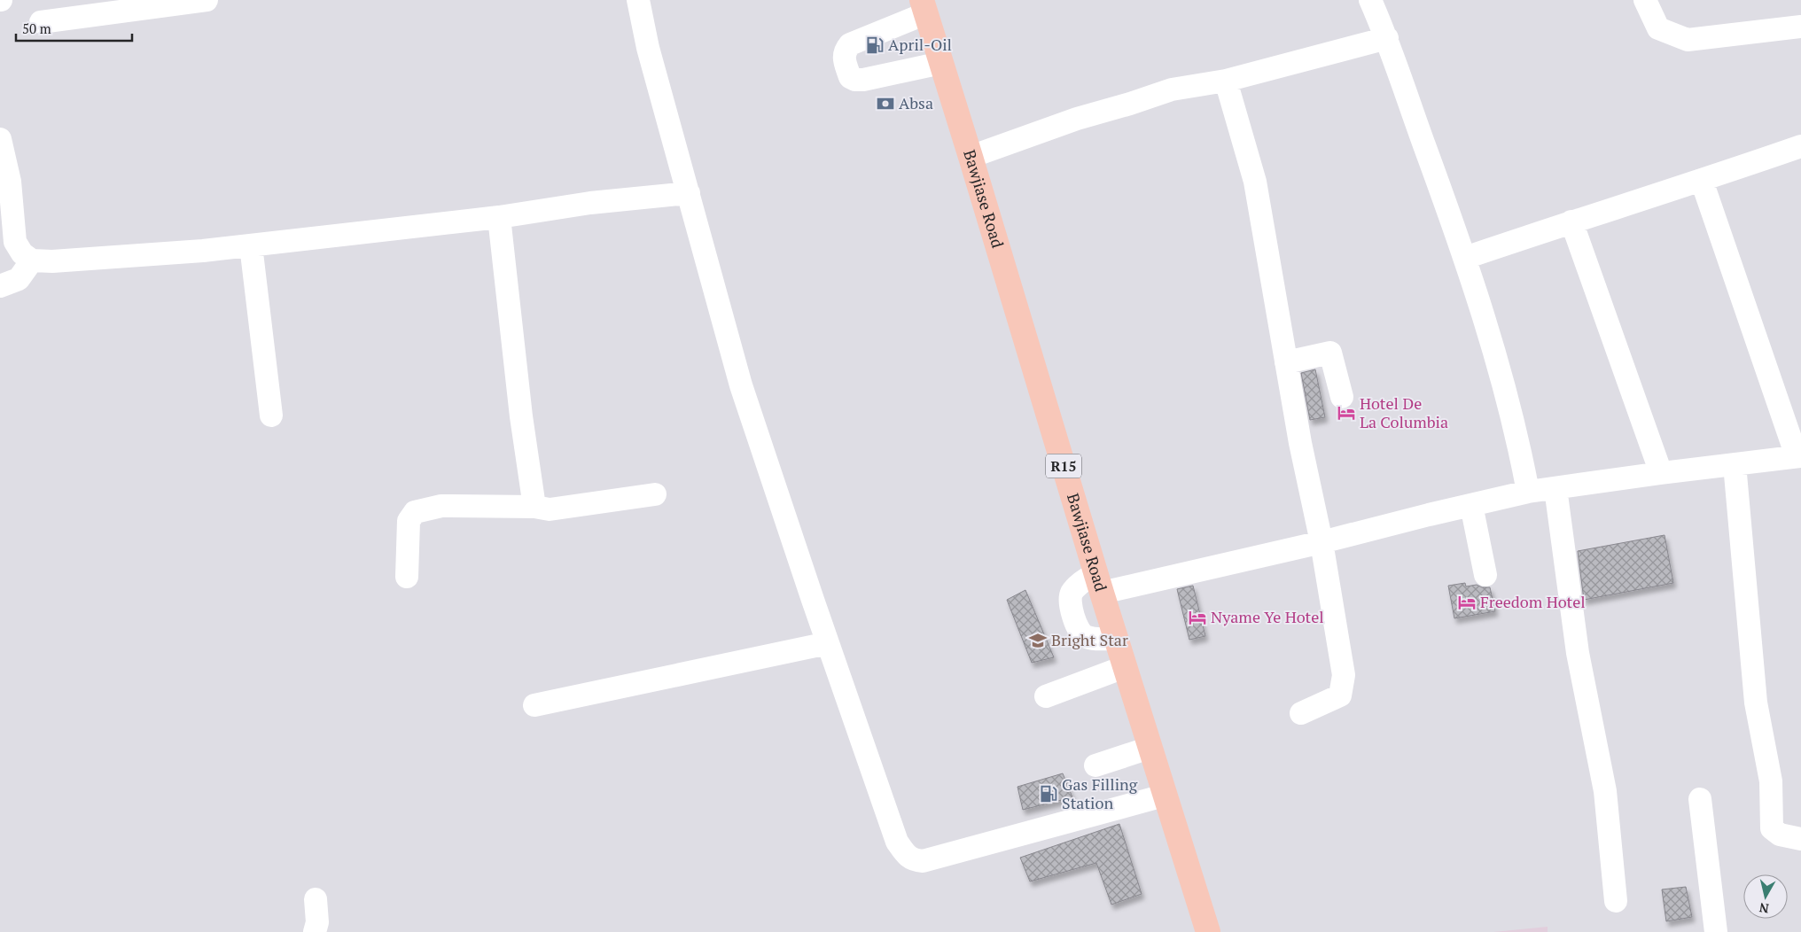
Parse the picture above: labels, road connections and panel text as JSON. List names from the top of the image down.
{
  "streets": {
    "main road": ["Bawjiase Road", "R15"]
  },
  "places": {
    "fuel station": ["April-Oil", "Gas Filling Station"],
    "bank": ["Absa"],
    "hotel": ["Hotel De La Columbia", "Freedom Hotel", "Nyame Ye Hotel"],
    "school or university": ["Bright Star"]
  },
  "scale_bar": "50 m",
  "north": "bottom"
}
